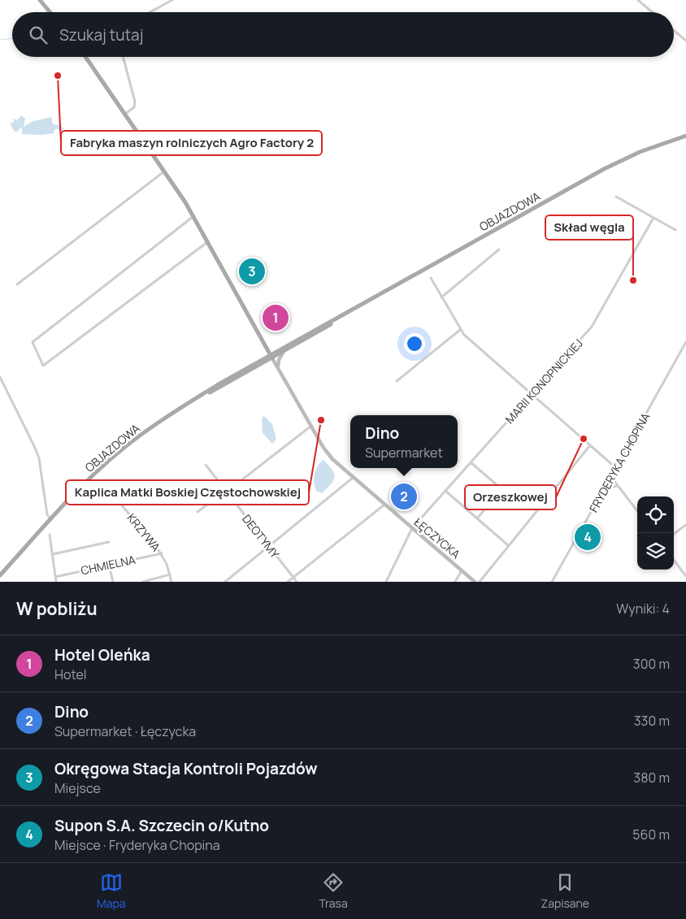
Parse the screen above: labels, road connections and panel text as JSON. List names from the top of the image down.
{
  "streets": {
    "main road": ["OBJAZDOWA"],
    "street": [
      "MARII KONOPNICKIEJ",
      "FRYDERYKA CHOPINA",
      "KRZYWA",
      "DEOTYMY",
      "ŁĘCZYCKA",
      "CHMIELNA"
    ]
  },
  "crossings": [
    ["OBJAZDOWA", "ŁĘCZYCKA"],
    ["MARII KONOPNICKIEJ", "ŁĘCZYCKA"],
    ["KRZYWA", "CHMIELNA"]
  ],
  "places": [
    "Fabryka maszyn rolniczych Agro Factory 2",
    "Skład węgla",
    "Kaplica Matki Boskiej Częstochowskiej",
    "Orzeszkowej"
  ],
  "page": {
    "search": "Szukaj tutaj",
    "pins": [
      "3",
      "1",
      "2",
      "4"
    ],
    "popup": ["Dino", "Supermarket"],
    "heading": ["W pobliżu", "Wyniki: 4"],
    "list": [
      {
        "mark": "1",
        "name": "Hotel Oleńka",
        "note": "Hotel",
        "value": "300 m"
      },
      {
        "mark": "2",
        "name": "Dino",
        "note": "Supermarket · Łęczycka",
        "value": "330 m"
      },
      {
        "mark": "3",
        "name": "Okręgowa Stacja Kontroli Pojazdów",
        "note": "Miejsce",
        "value": "380 m"
      },
      {
        "mark": "4",
        "name": "Supon S.A. Szczecin o/Kutno",
        "note": "Miejsce · Fryderyka Chopina",
        "value": "560 m"
      }
    ],
    "nav": ["Mapa", "Trasa", "Zapisane"]
  }
}
